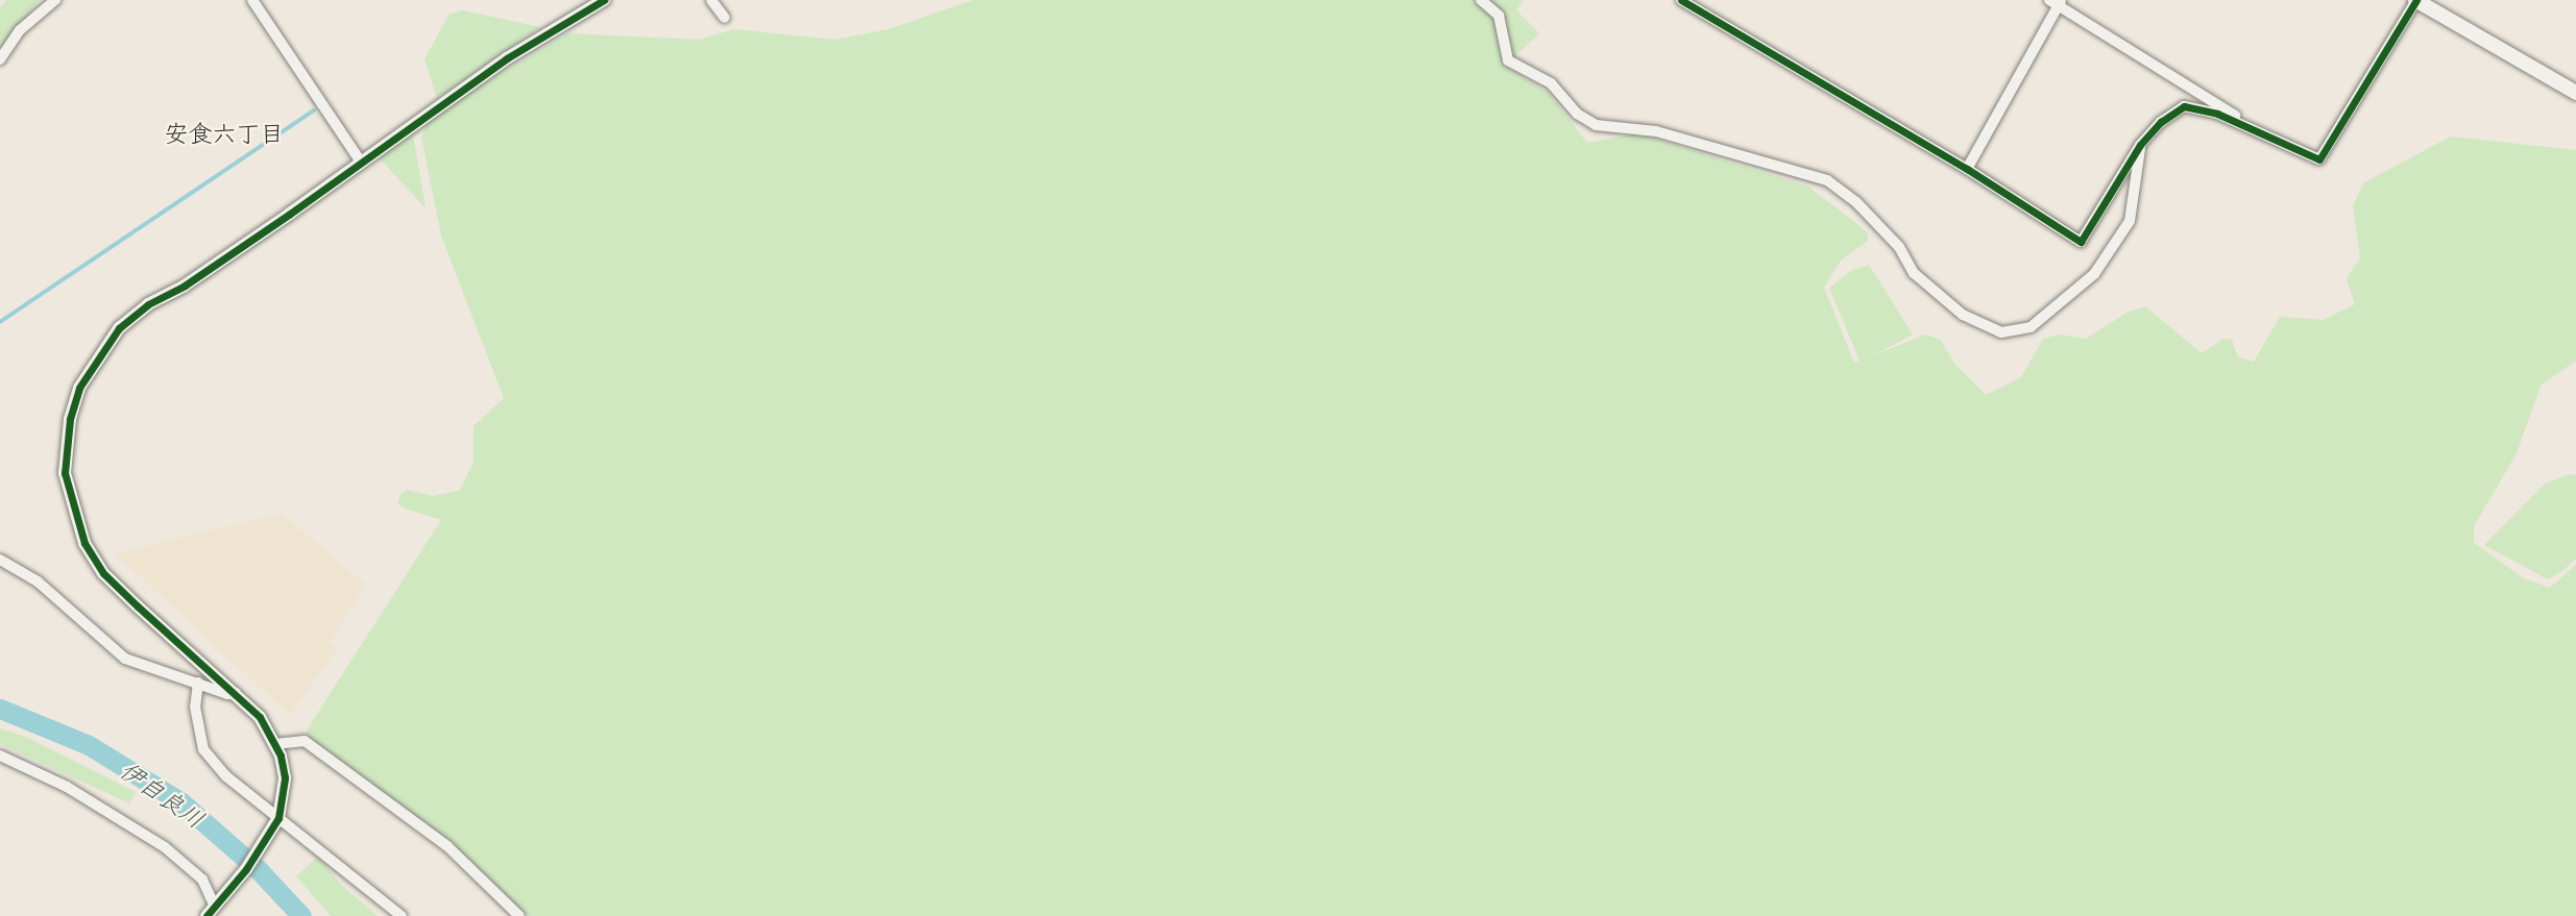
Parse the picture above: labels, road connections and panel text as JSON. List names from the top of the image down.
{
  "districts": ["安食六丁目"],
  "water": ["伊自良川"]
}
